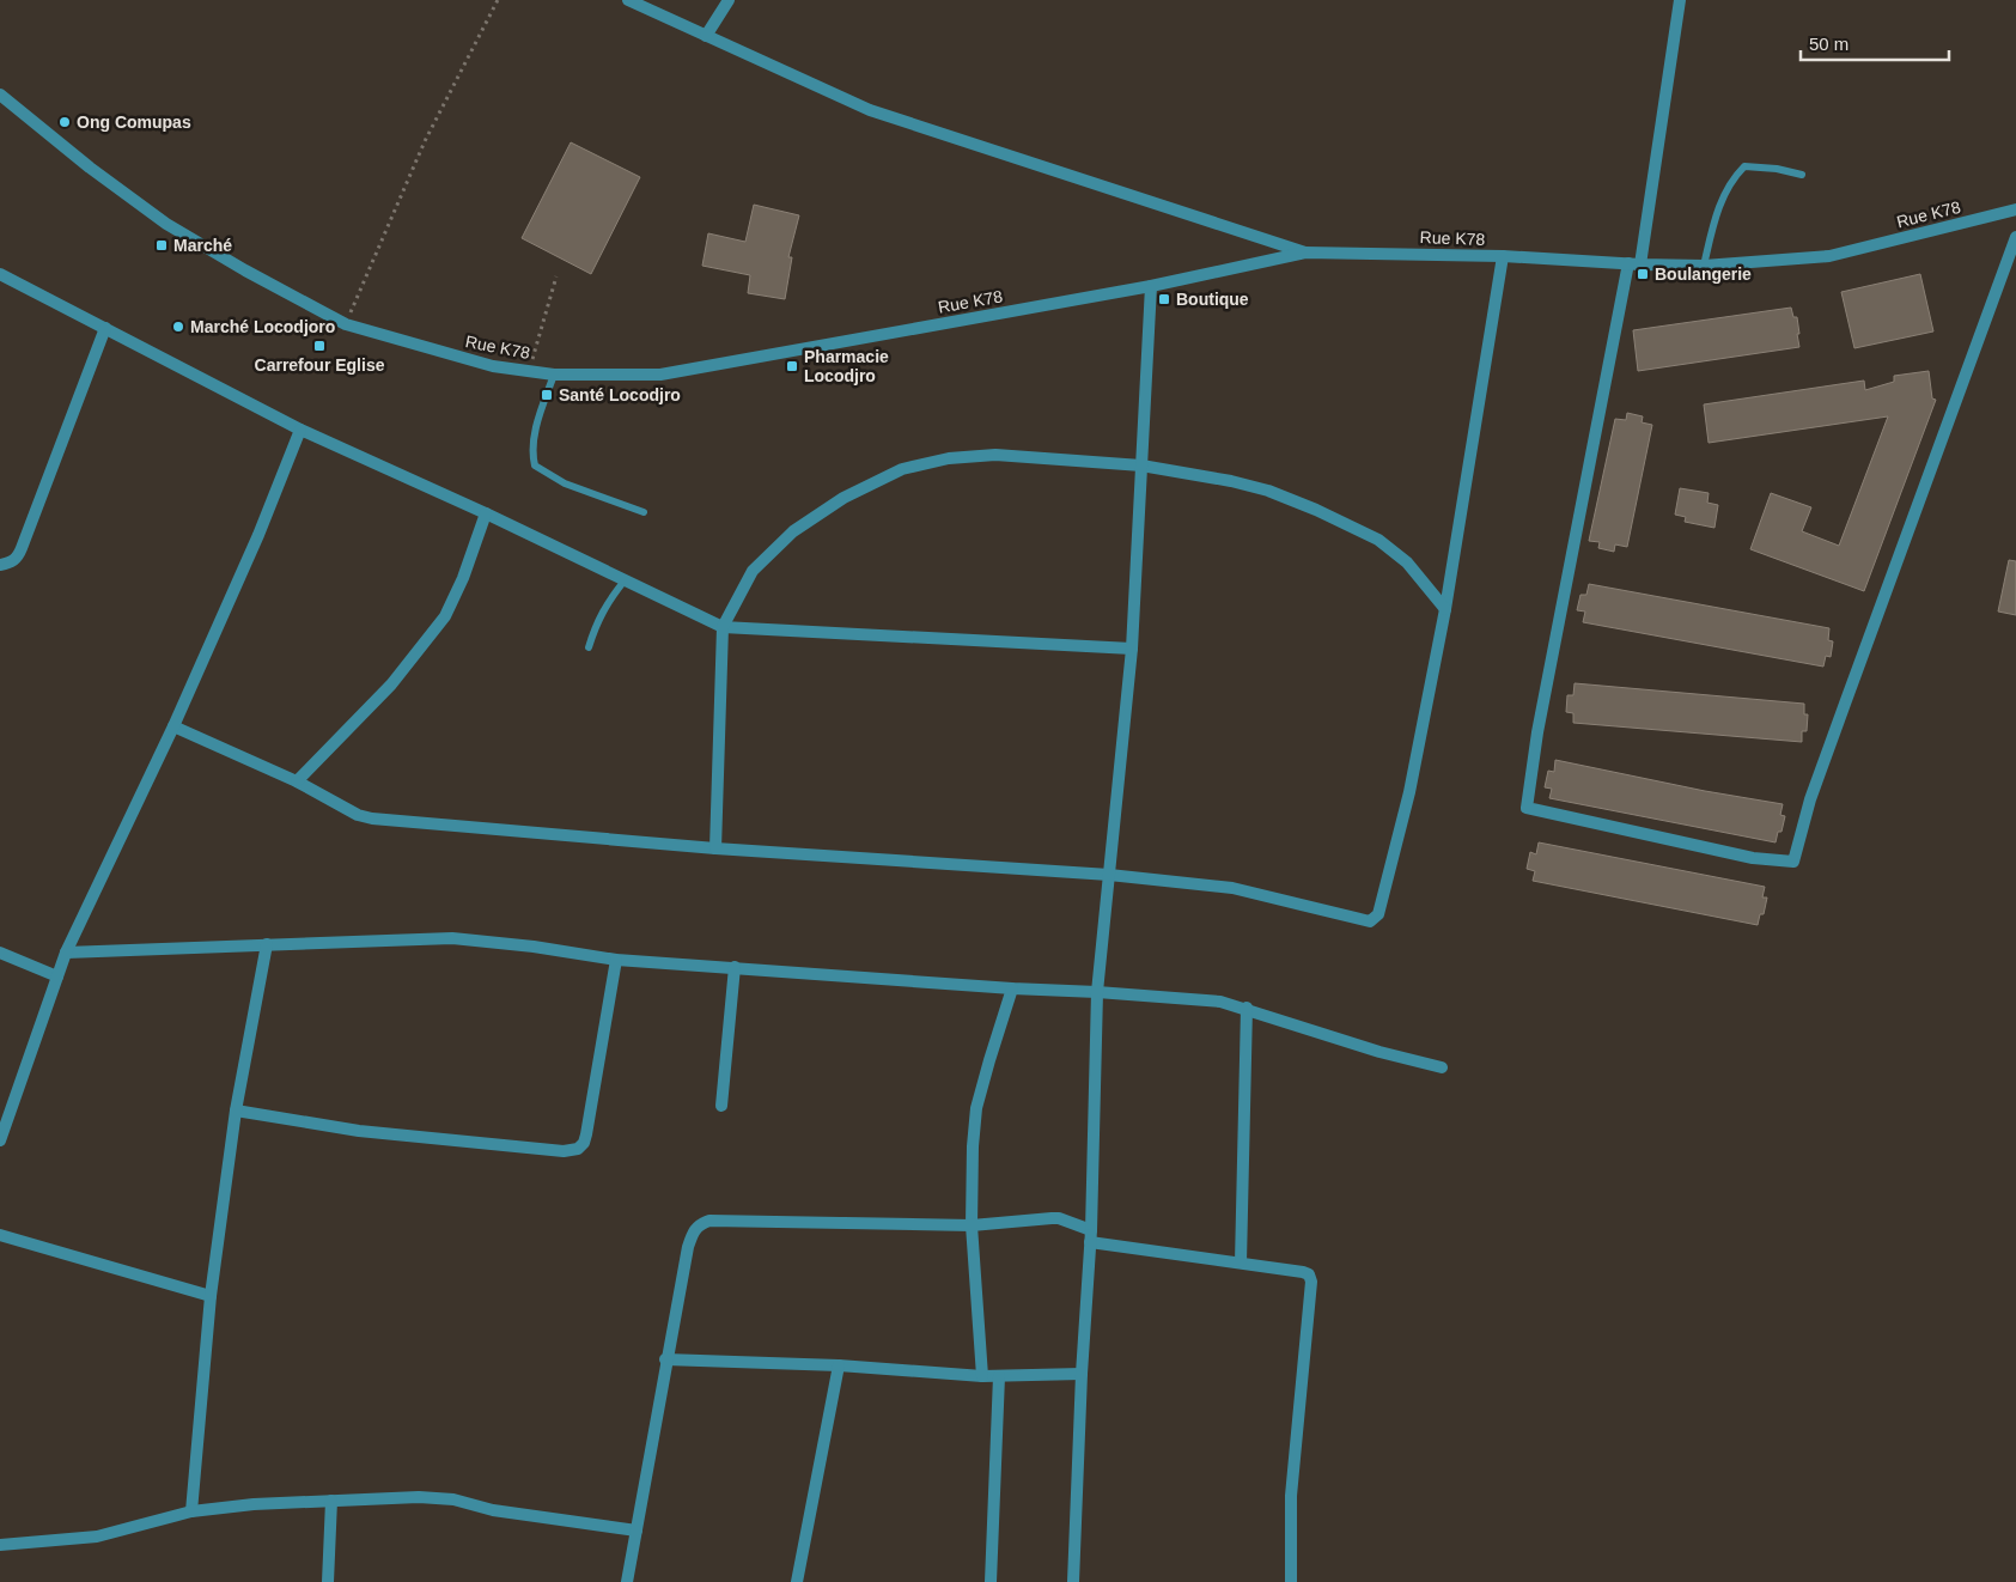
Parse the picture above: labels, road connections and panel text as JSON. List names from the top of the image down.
{
  "streets": {
    "street": ["Rue K78"]
  },
  "places": {
    "other": ["Ong Comupas", "Marché Locodjoro"],
    "transit": [
      "Marché",
      "Boulangerie",
      "Boutique",
      "Carrefour Eglise",
      "Pharmacie Locodjro",
      "Santé Locodjro"
    ]
  },
  "scale_bar": "50 m"
}
